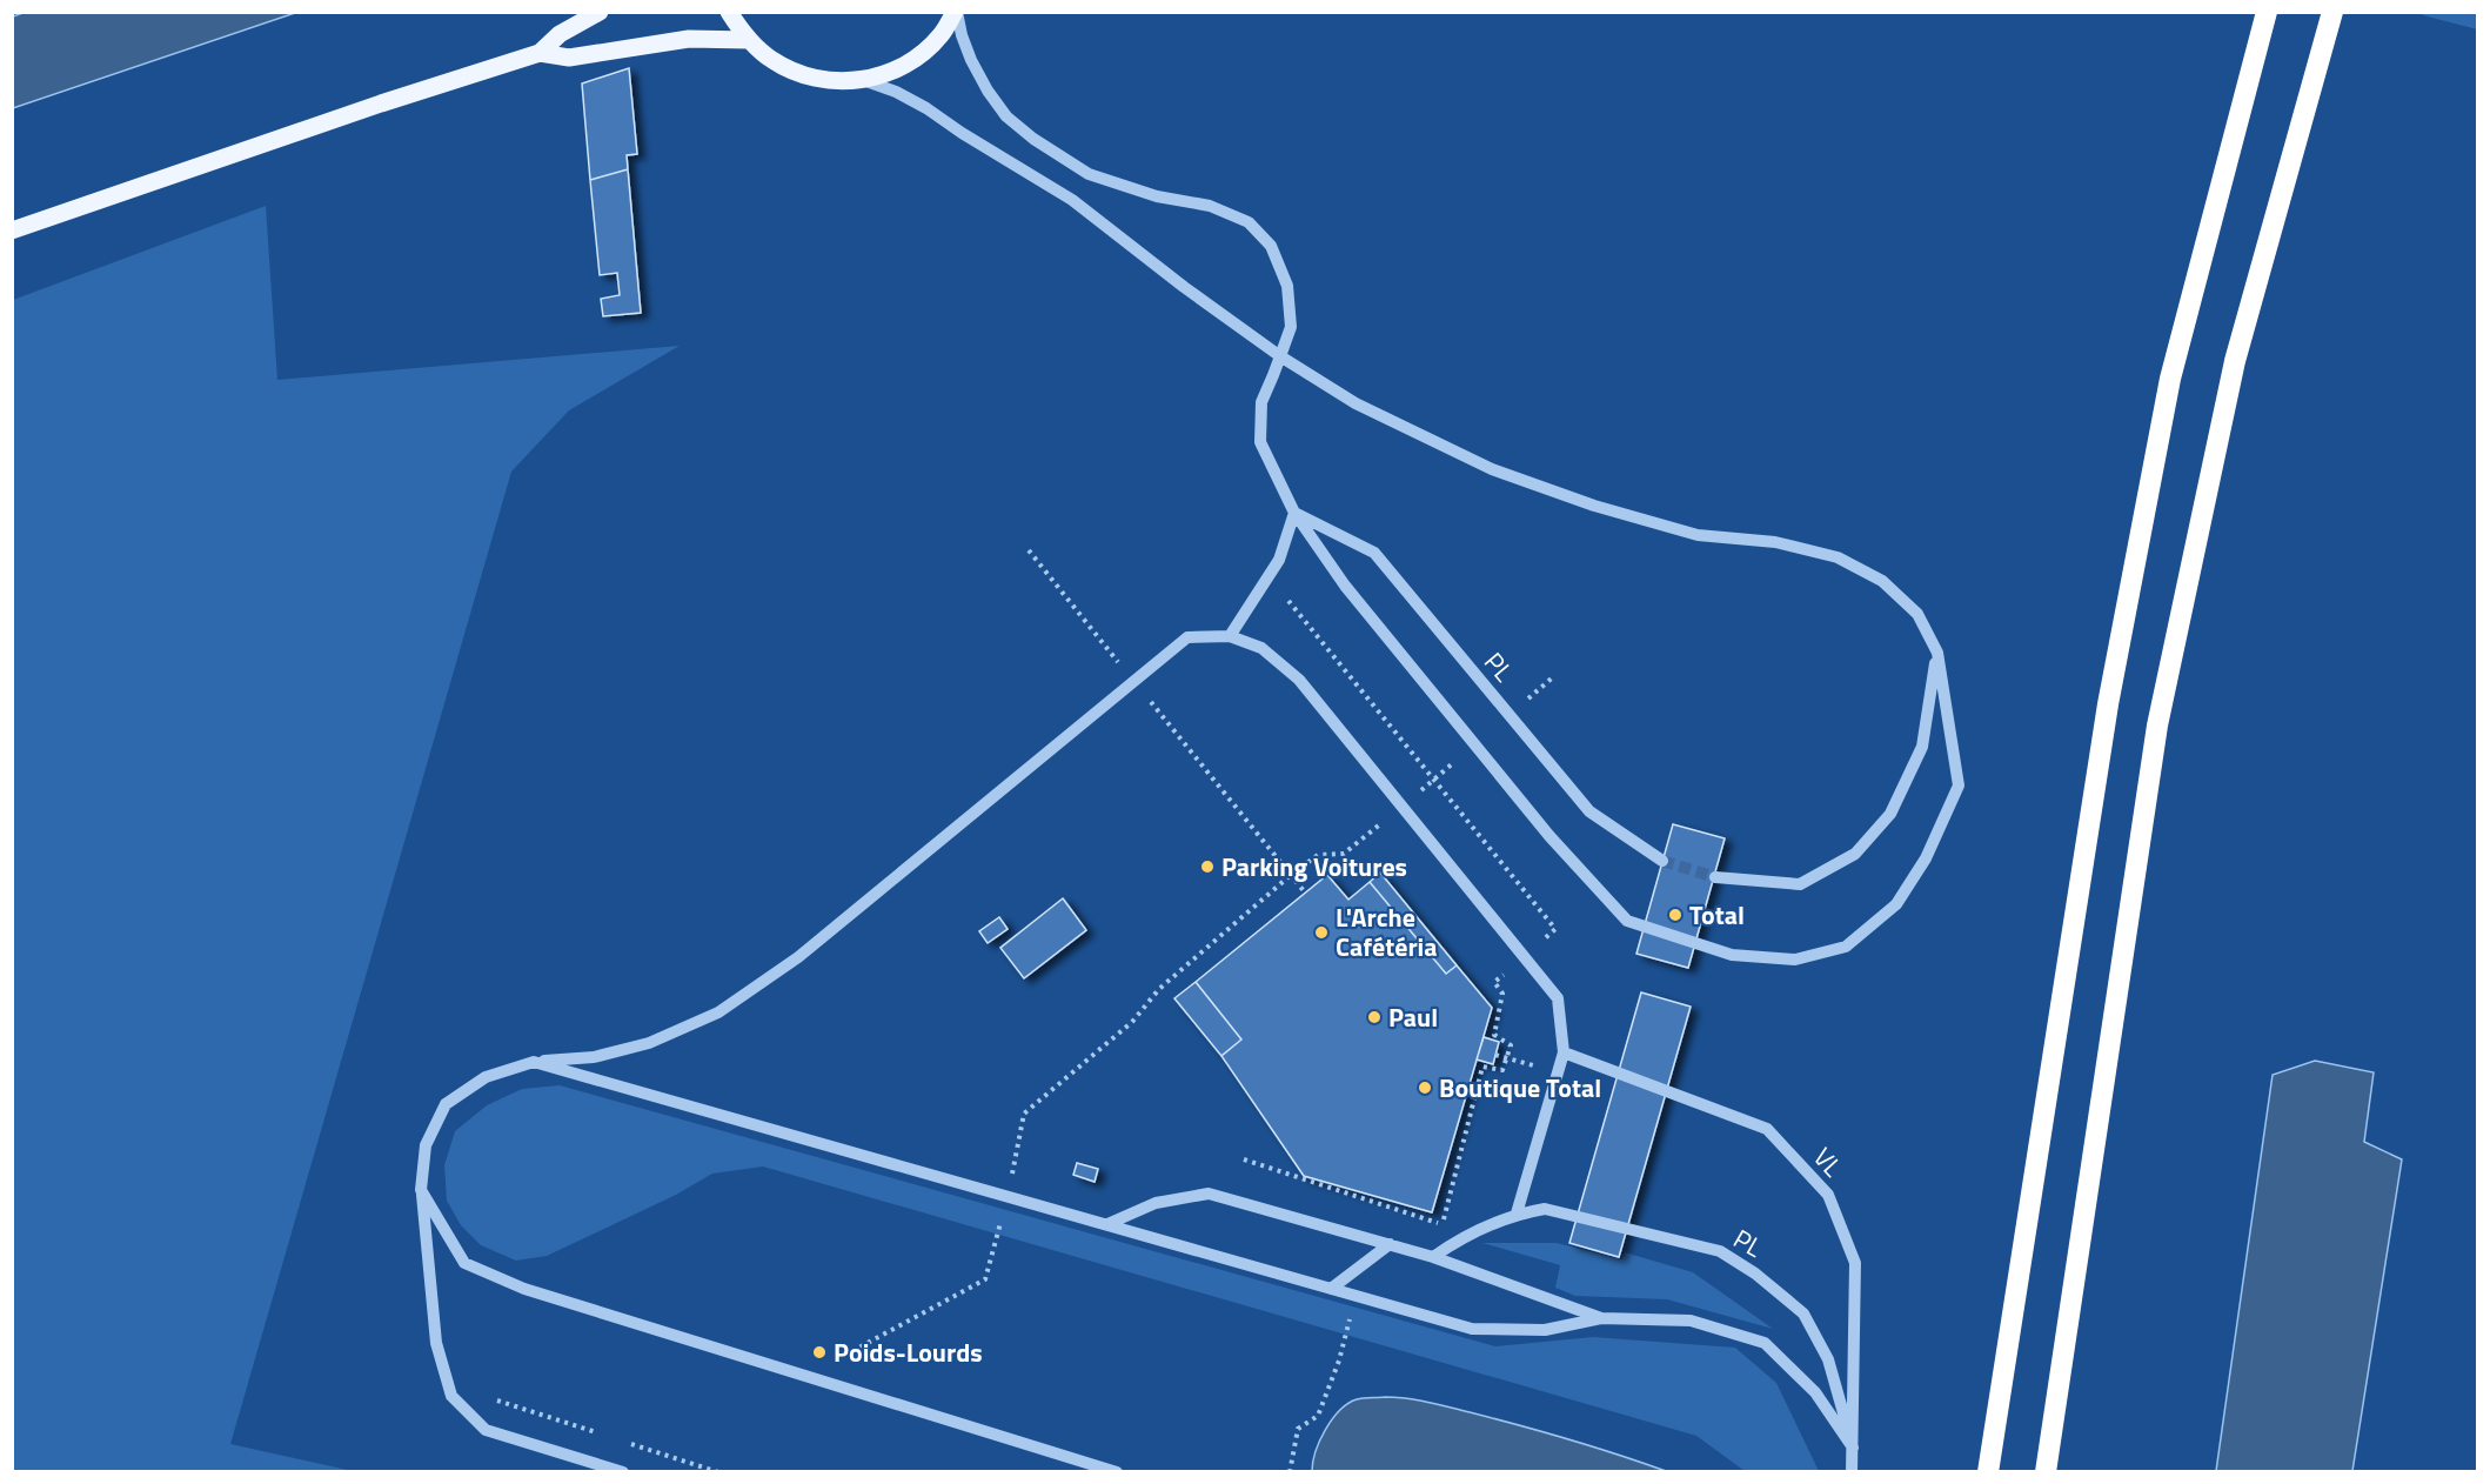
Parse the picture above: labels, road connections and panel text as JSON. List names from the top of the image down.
{
  "streets": {
    "lane": ["PL", "VL"]
  },
  "crossings": [
    ["PL", "VL"]
  ],
  "places": [
    "Parking Voitures",
    "Total",
    "L'Arche Cafétéria",
    "Paul",
    "Boutique Total",
    "Poids-Lourds"
  ]
}
